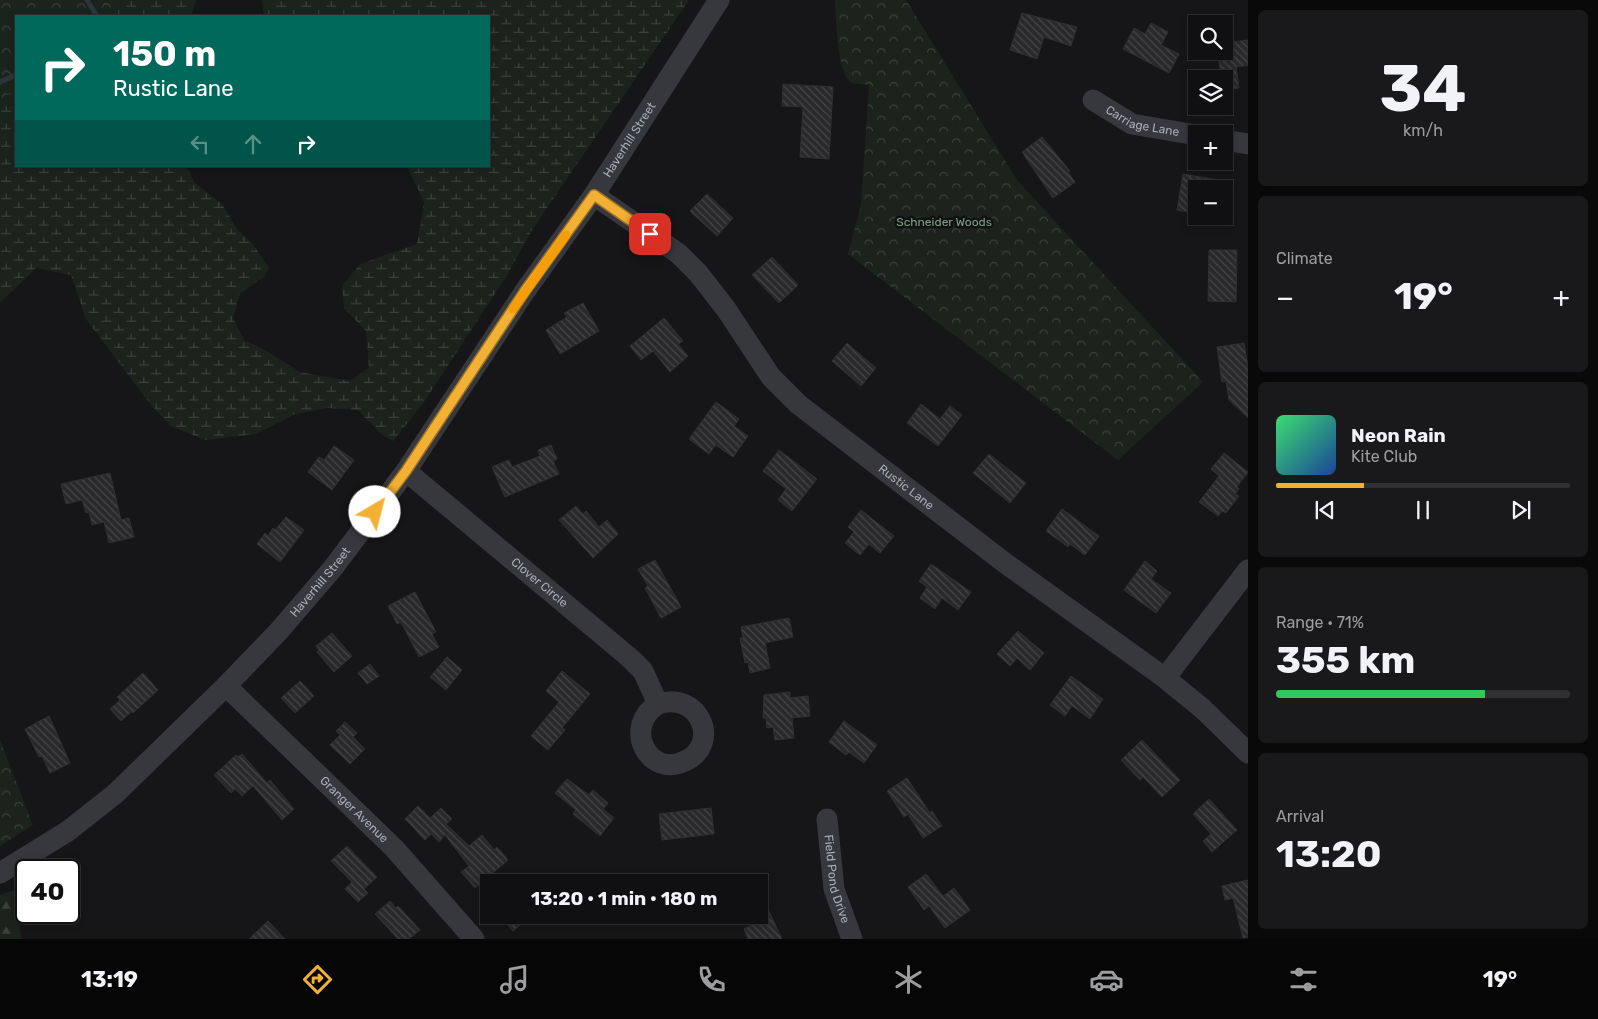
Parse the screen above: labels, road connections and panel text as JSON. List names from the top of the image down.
{
  "streets": {
    "street": [
      "Carriage Lane",
      "Haverhill Street",
      "Rustic Lane",
      "Clover Circle",
      "Granger Avenue",
      "Field Pond Drive"
    ]
  },
  "crossings": [
    ["Haverhill Street", "Rustic Lane"],
    ["Haverhill Street", "Clover Circle"],
    ["Haverhill Street", "Granger Avenue"]
  ],
  "parks": ["Schneider Woods"],
  "page": {
    "tile": [
      ["34", "km/h"],
      "Climate",
      ["Range · 71%", "355 km"],
      ["Arrival", "13:20"]
    ],
    "map_buttons": ["+", "−"],
    "turn": ["150 m", "Rustic Lane"],
    "heat": ["−", "19°", "+"],
    "song": ["Neon Rain", "Kite Club"],
    "limit": "40",
    "trip": "13:20 · 1 min · 180 m",
    "tabs": ["13:19", "19°"]
  }
}
